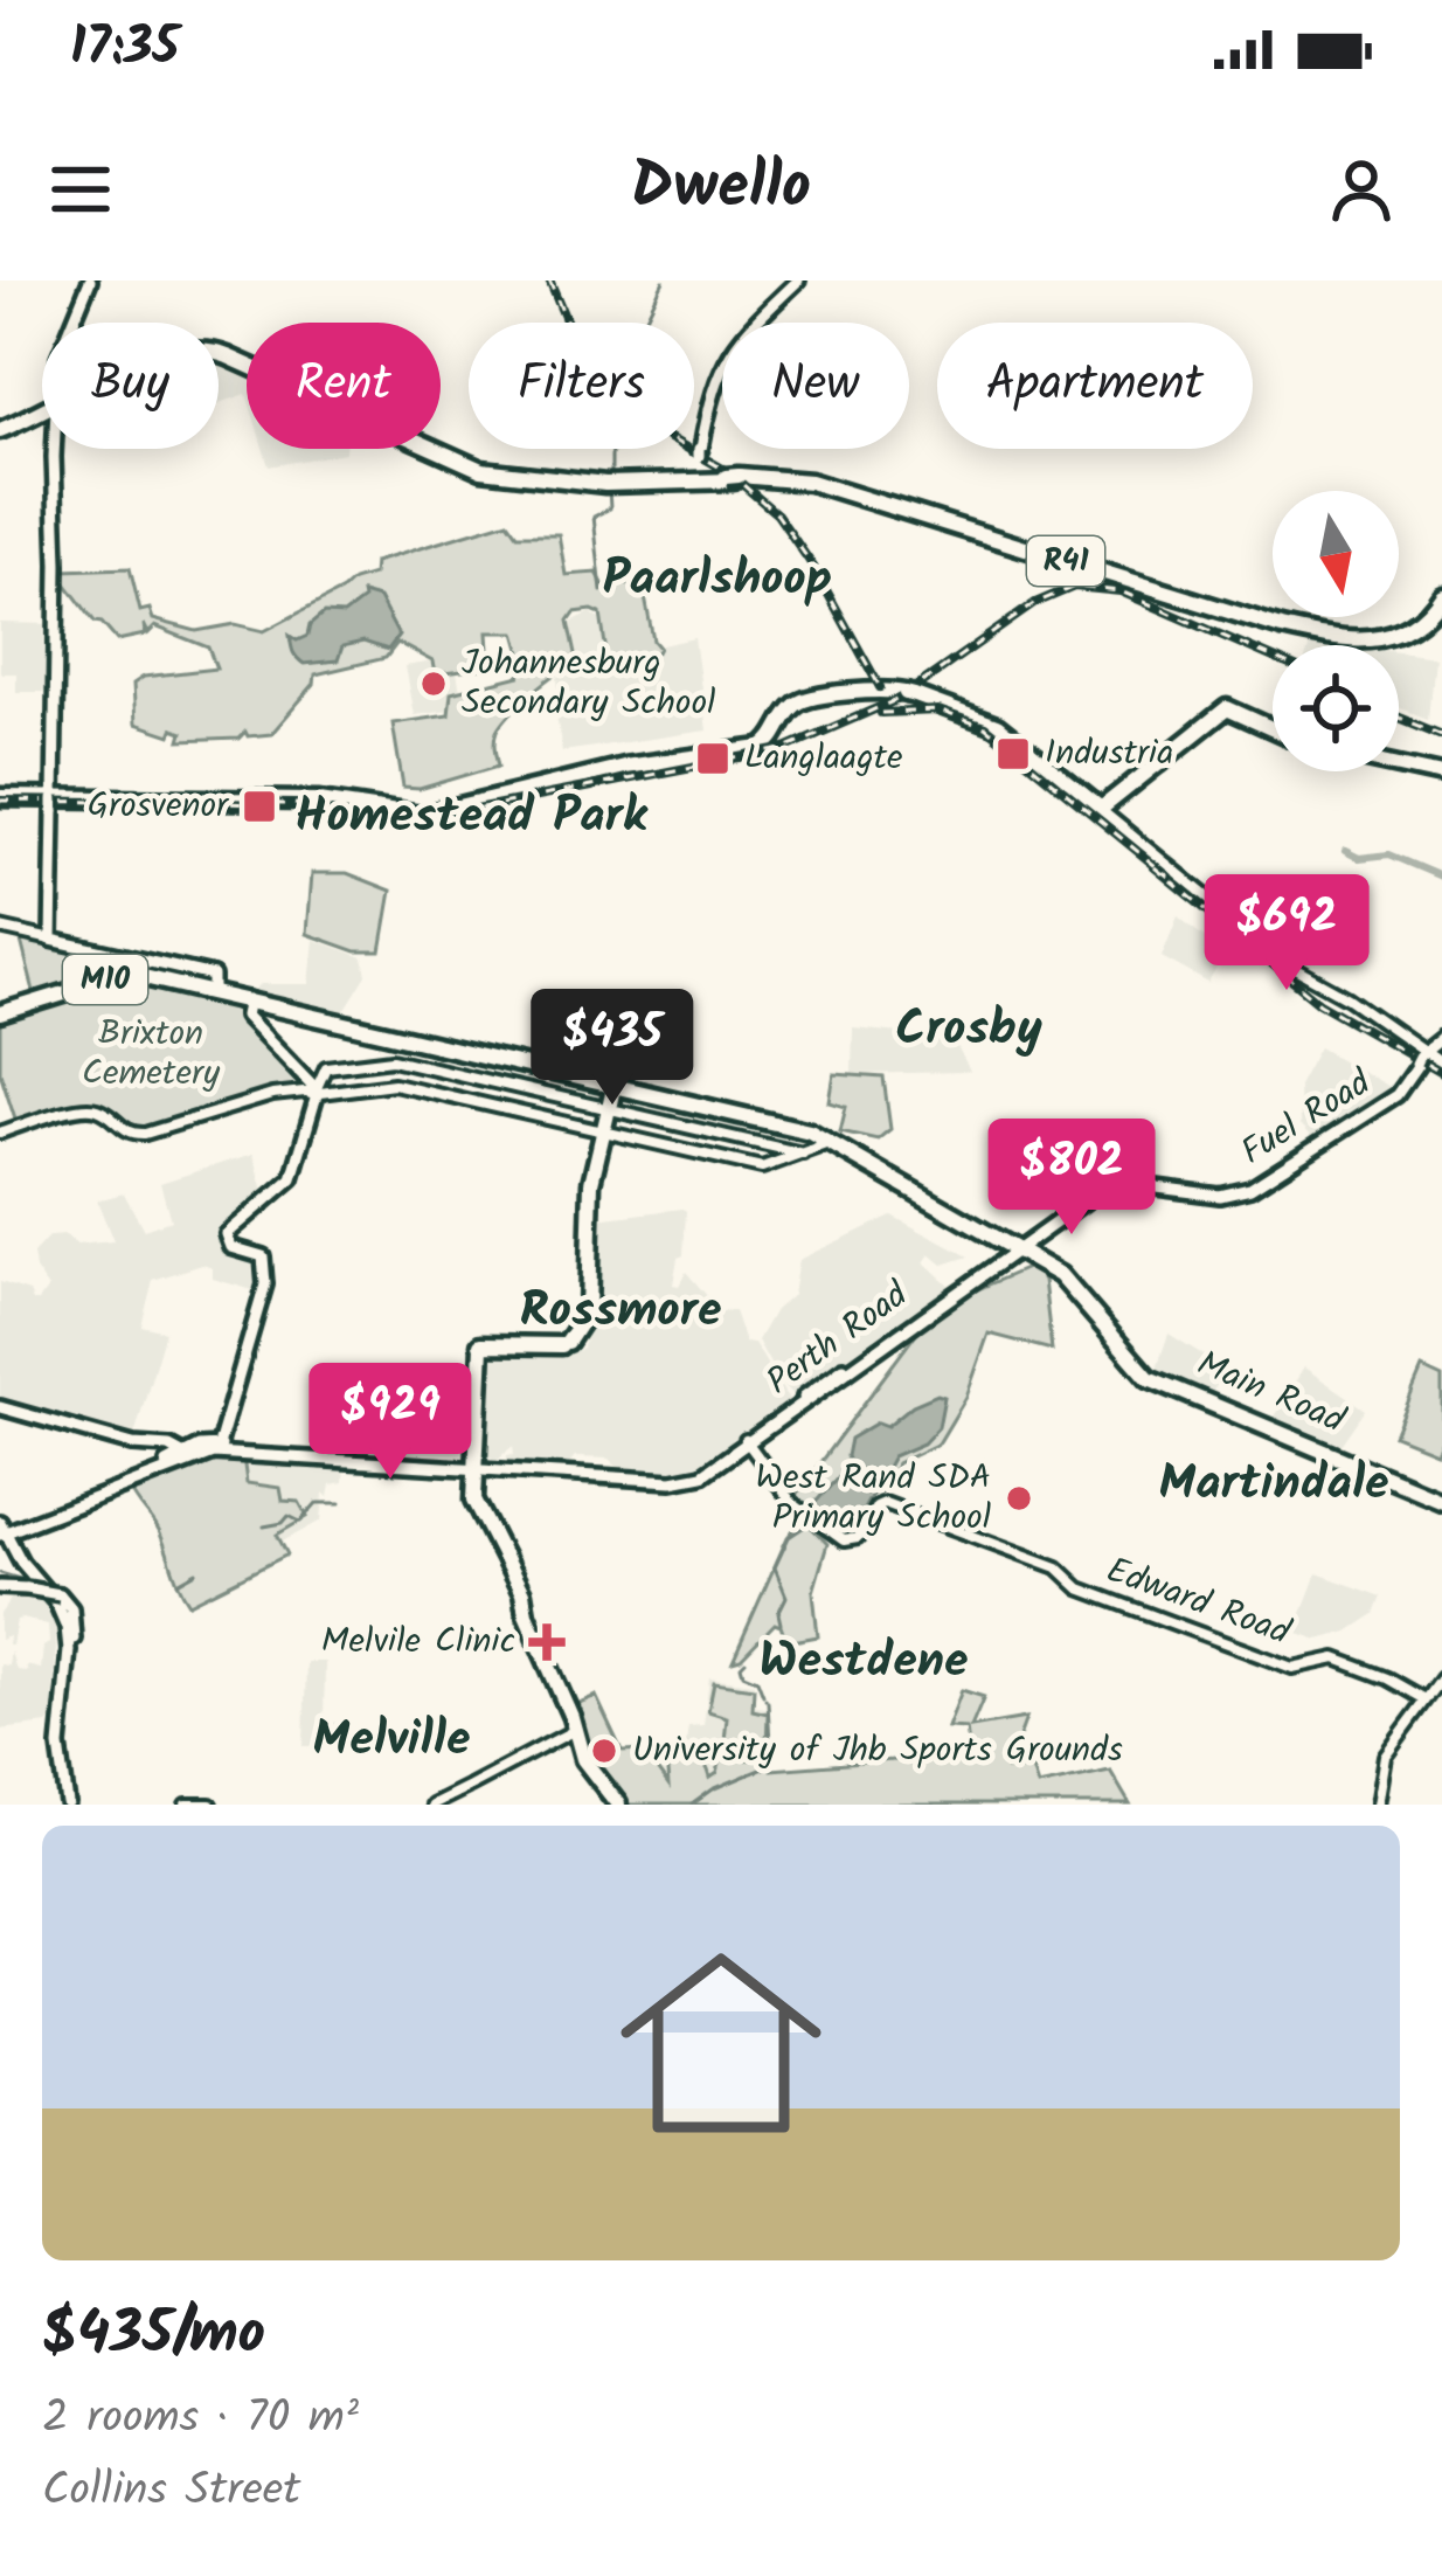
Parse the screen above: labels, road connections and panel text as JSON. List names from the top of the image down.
{
  "streets": {
    "main road": [
      "R41",
      "M10",
      "Fuel Road",
      "Perth Road",
      "Main Road"
    ],
    "street": ["Edward Road"]
  },
  "crossings": [
    ["M10", "Perth Road"],
    ["M10", "Main Road"],
    ["Fuel Road", "Perth Road"],
    ["Perth Road", "Main Road"],
    ["Perth Road", "Edward Road"]
  ],
  "districts": [
    "Paarlshoop",
    "Homestead Park",
    "Crosby",
    "Rossmore",
    "Martindale",
    "Westdene",
    "Melville"
  ],
  "parks": ["Brixton Cemetery"],
  "places": {
    "other": ["Johannesburg Secondary School", "West Rand SDA Primary School", "University of Jhb Sports Grounds"],
    "transit": ["Industria", "Langlaagte", "Grosvenor"],
    "health": ["Melvile Clinic"]
  },
  "north": "bottom",
  "page": {
    "status": "17:35",
    "header": "Dwello",
    "chip": [
      "Buy",
      "Rent",
      "Filters",
      "New",
      "Apartment"
    ],
    "price": [
      "$692",
      "$435",
      "$802",
      "$929"
    ],
    "list": [
      {
        "name": "$435/mo",
        "note": "2 rooms · 70 m² · Collins Street"
      }
    ]
  }
}
